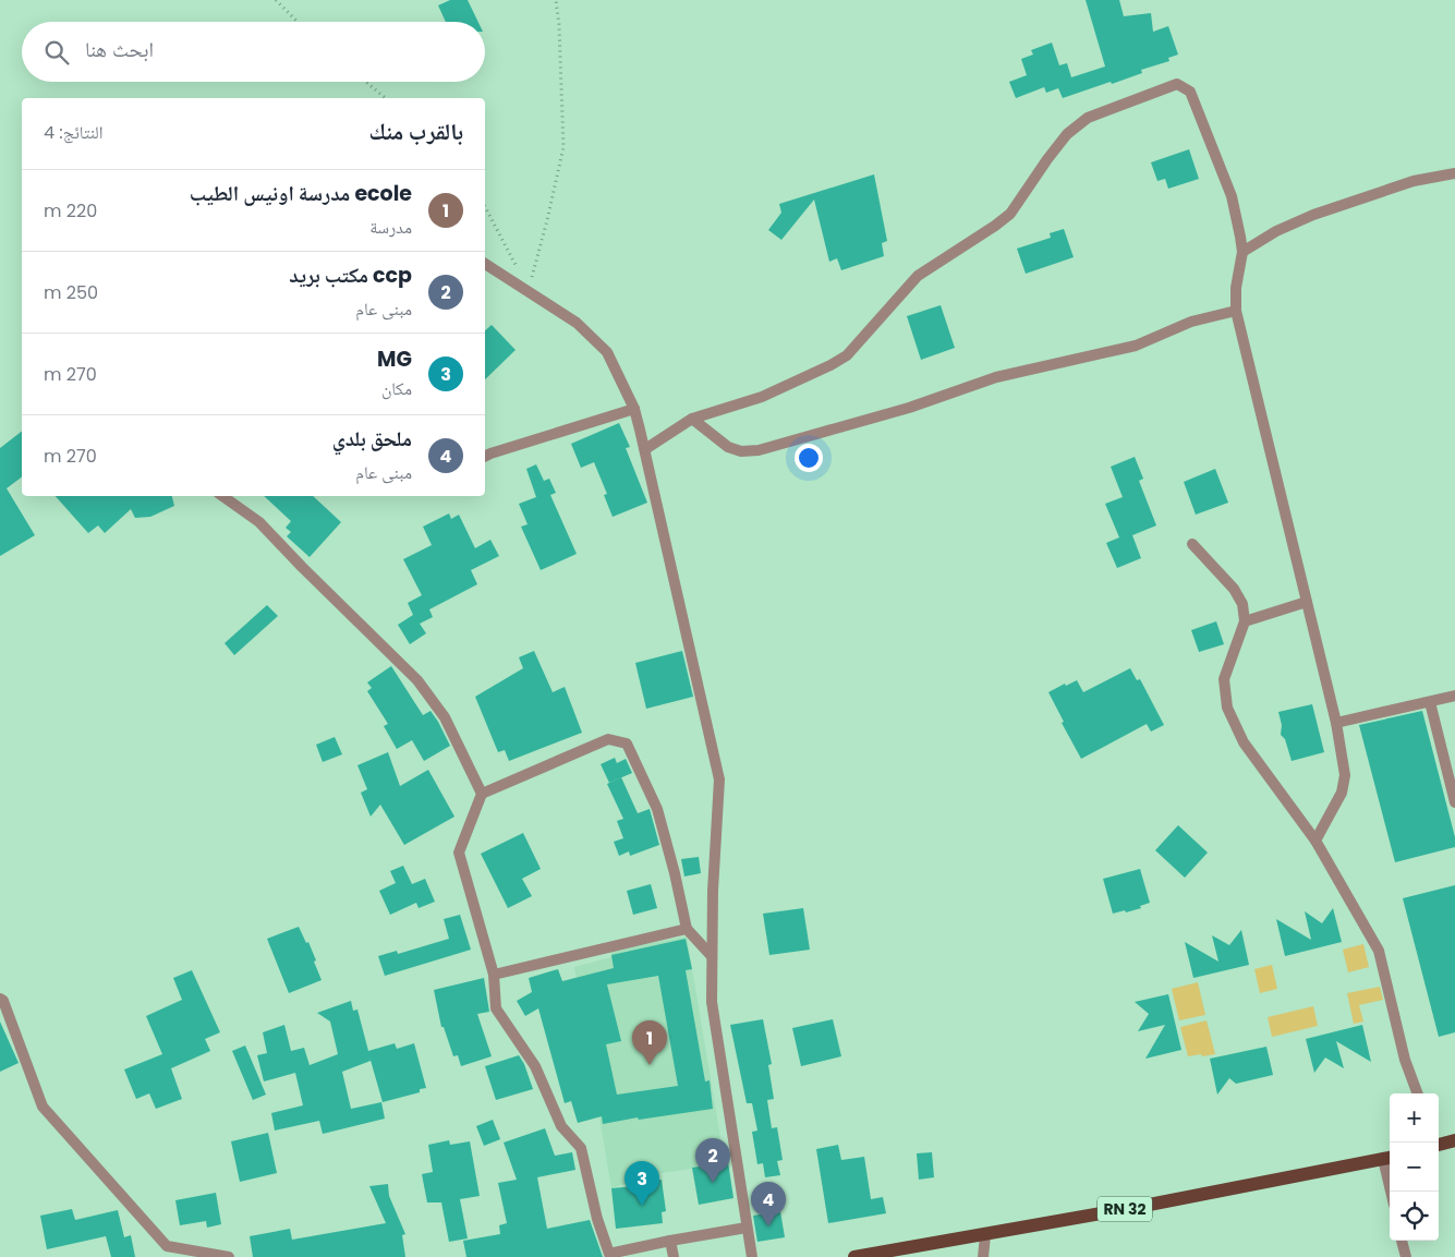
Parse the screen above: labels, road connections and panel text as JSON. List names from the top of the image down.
{
  "streets": {
    "main road": ["RN 32"]
  },
  "page": {
    "search": "ابحث هنا",
    "heading": ["بالقرب منك", "النتائج: 4"],
    "list": [
      {
        "mark": "1",
        "name": "ecole مدرسة اونيس الطيب",
        "note": "مدرسة",
        "value": "220 m"
      },
      {
        "mark": "2",
        "name": "ccp مكتب بريد",
        "note": "مبنى عام",
        "value": "250 m"
      },
      {
        "mark": "3",
        "name": "MG",
        "note": "مكان",
        "value": "270 m"
      },
      {
        "mark": "4",
        "name": "ملحق بلدي",
        "note": "مبنى عام",
        "value": "270 m"
      }
    ],
    "pins": [
      "1",
      "2",
      "3",
      "4"
    ],
    "map_buttons": ["+", "−"]
  }
}
